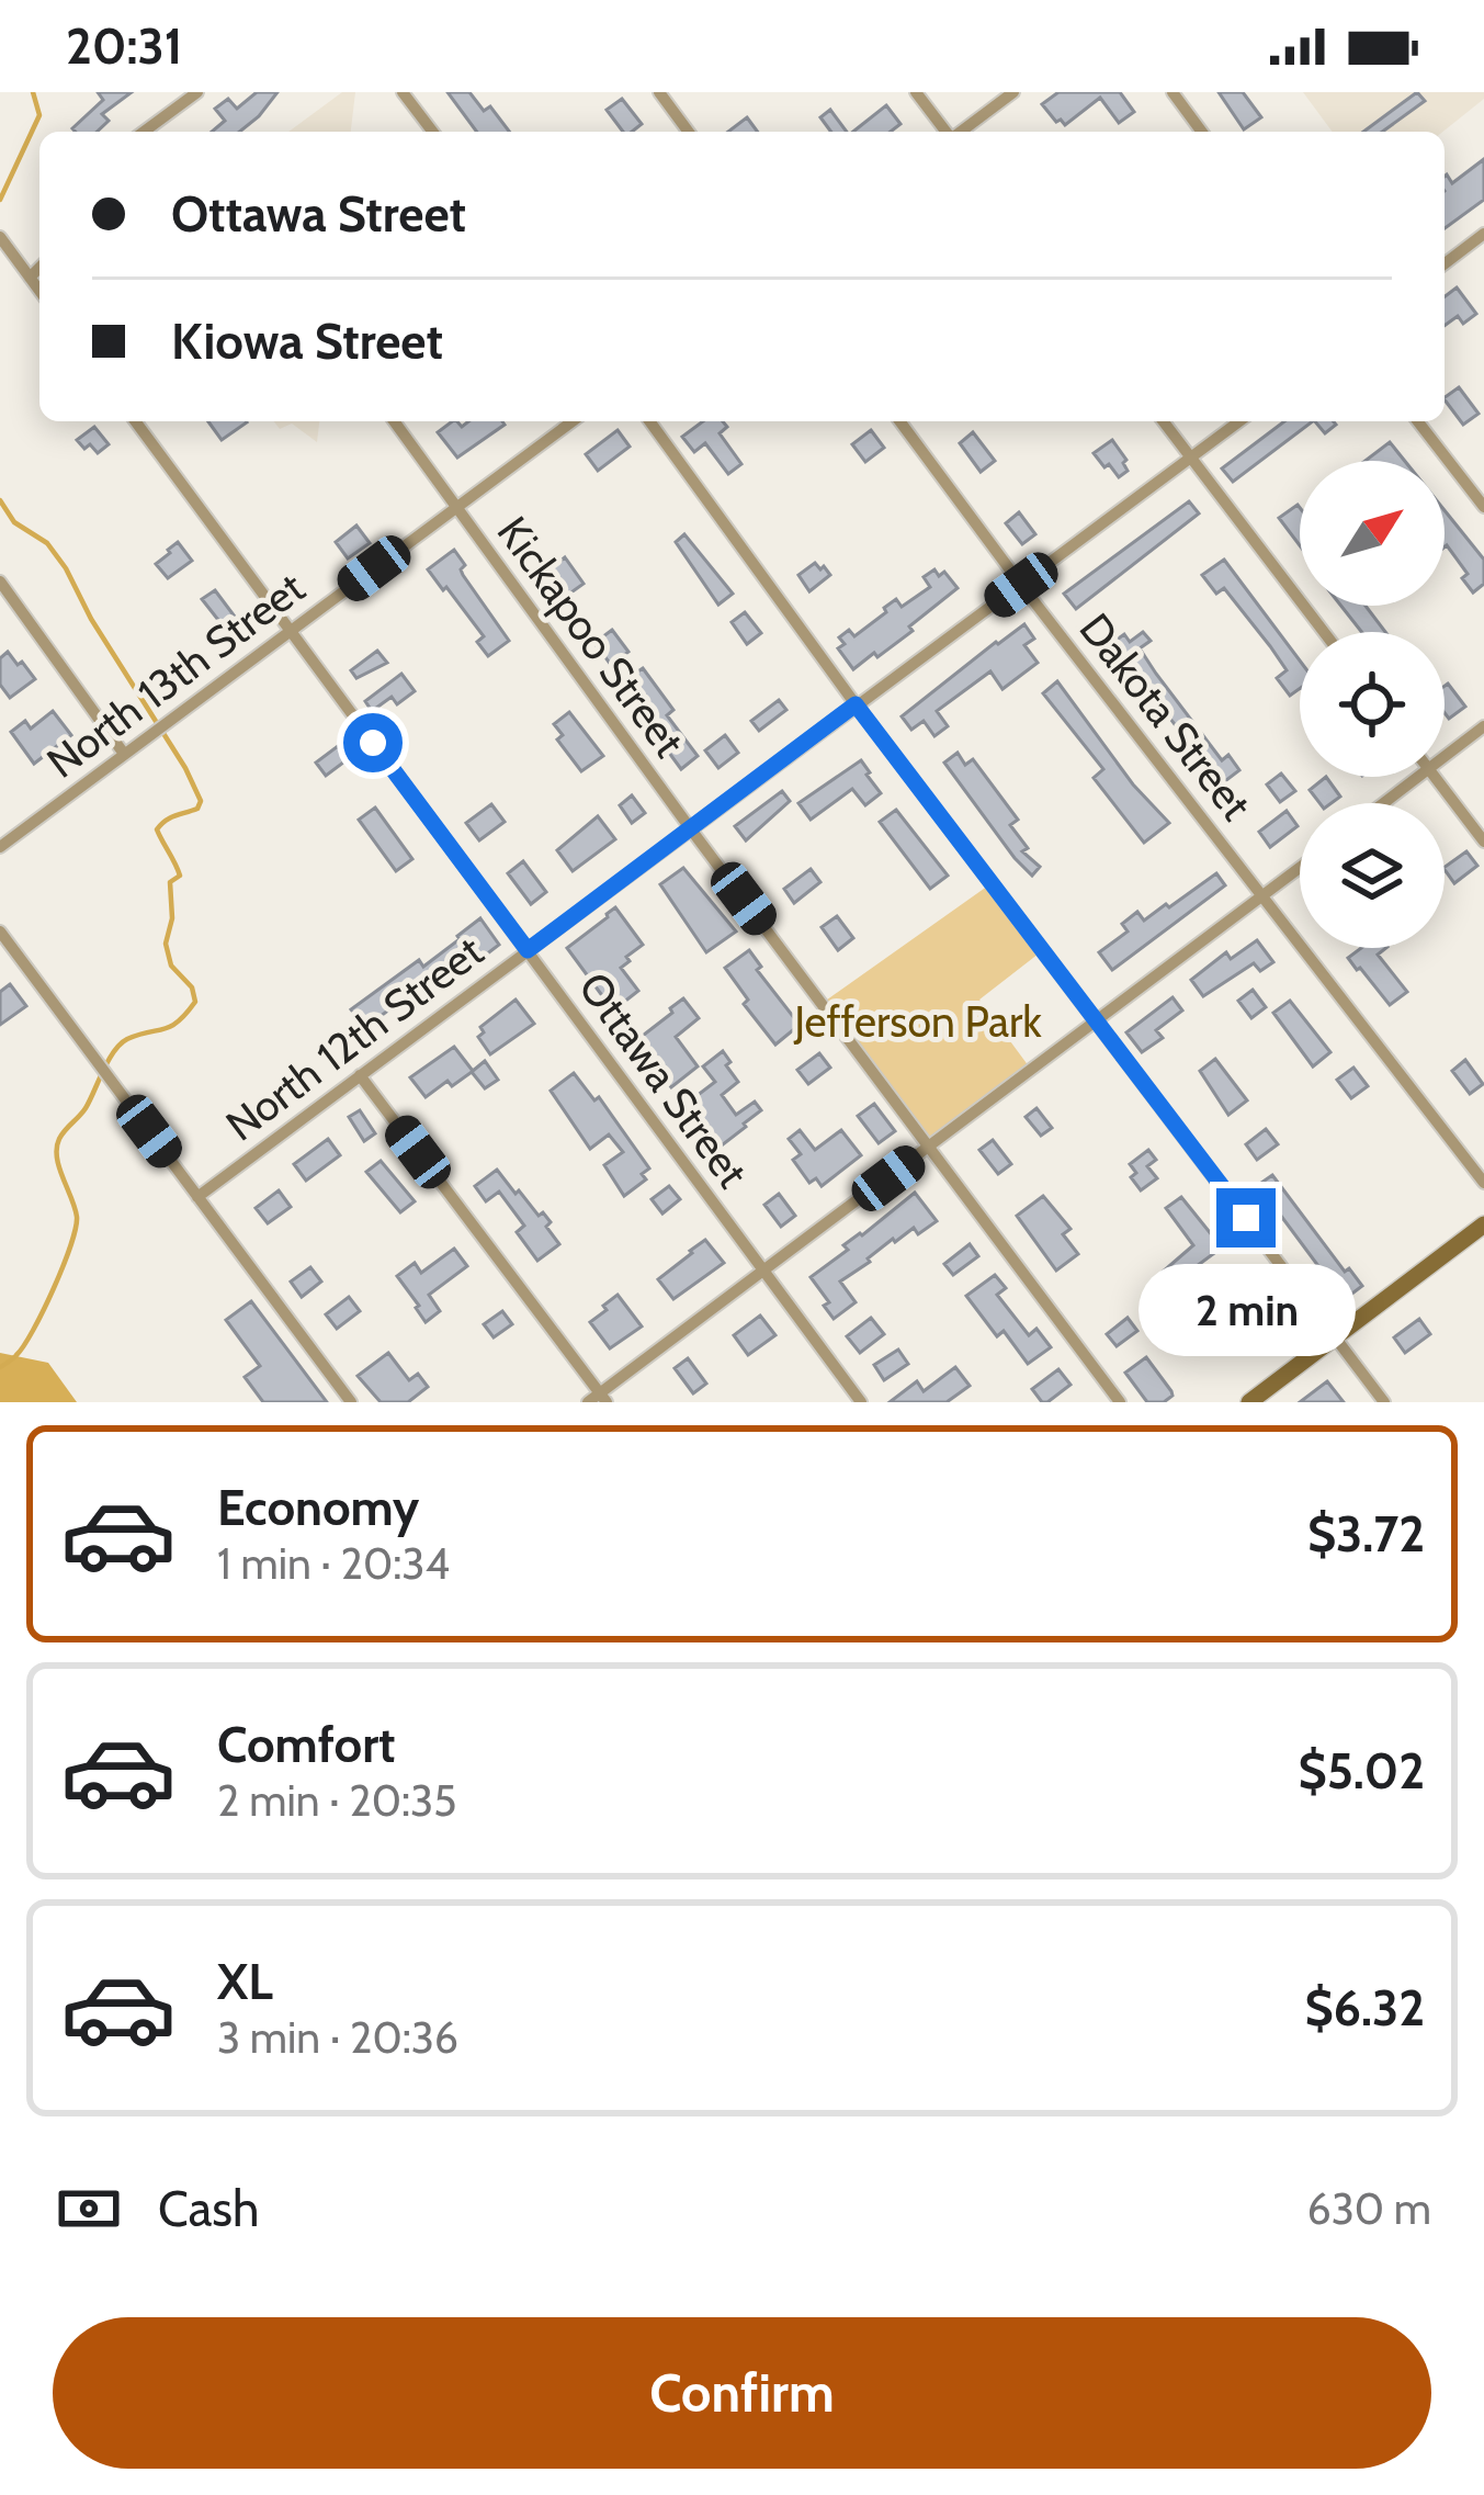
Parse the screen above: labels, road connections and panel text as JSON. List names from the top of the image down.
{
  "streets": {
    "street": [
      "Kickapoo Street",
      "North 13th Street",
      "Dakota Street",
      "North 12th Street",
      "Ottawa Street"
    ]
  },
  "crossings": [
    ["Kickapoo Street", "North 13th Street"],
    ["Kickapoo Street", "North 12th Street"],
    ["North 13th Street", "Ottawa Street"],
    ["Dakota Street", "North 12th Street"],
    ["North 12th Street", "Ottawa Street"]
  ],
  "parks": ["Jefferson Park"],
  "north": "top right",
  "page": {
    "status": "20:31",
    "banner": ["Ottawa Street", "Kiowa Street"],
    "bubble": "2 min",
    "list": [
      {
        "name": "Economy",
        "note": "1 min · 20:34",
        "value": "$3.72"
      },
      {
        "name": "Comfort",
        "note": "2 min · 20:35",
        "value": "$5.02"
      },
      {
        "name": "XL",
        "note": "3 min · 20:36",
        "value": "$6.32"
      }
    ],
    "pay": ["Cash", "630 m"],
    "buttons": "Confirm"
  }
}
